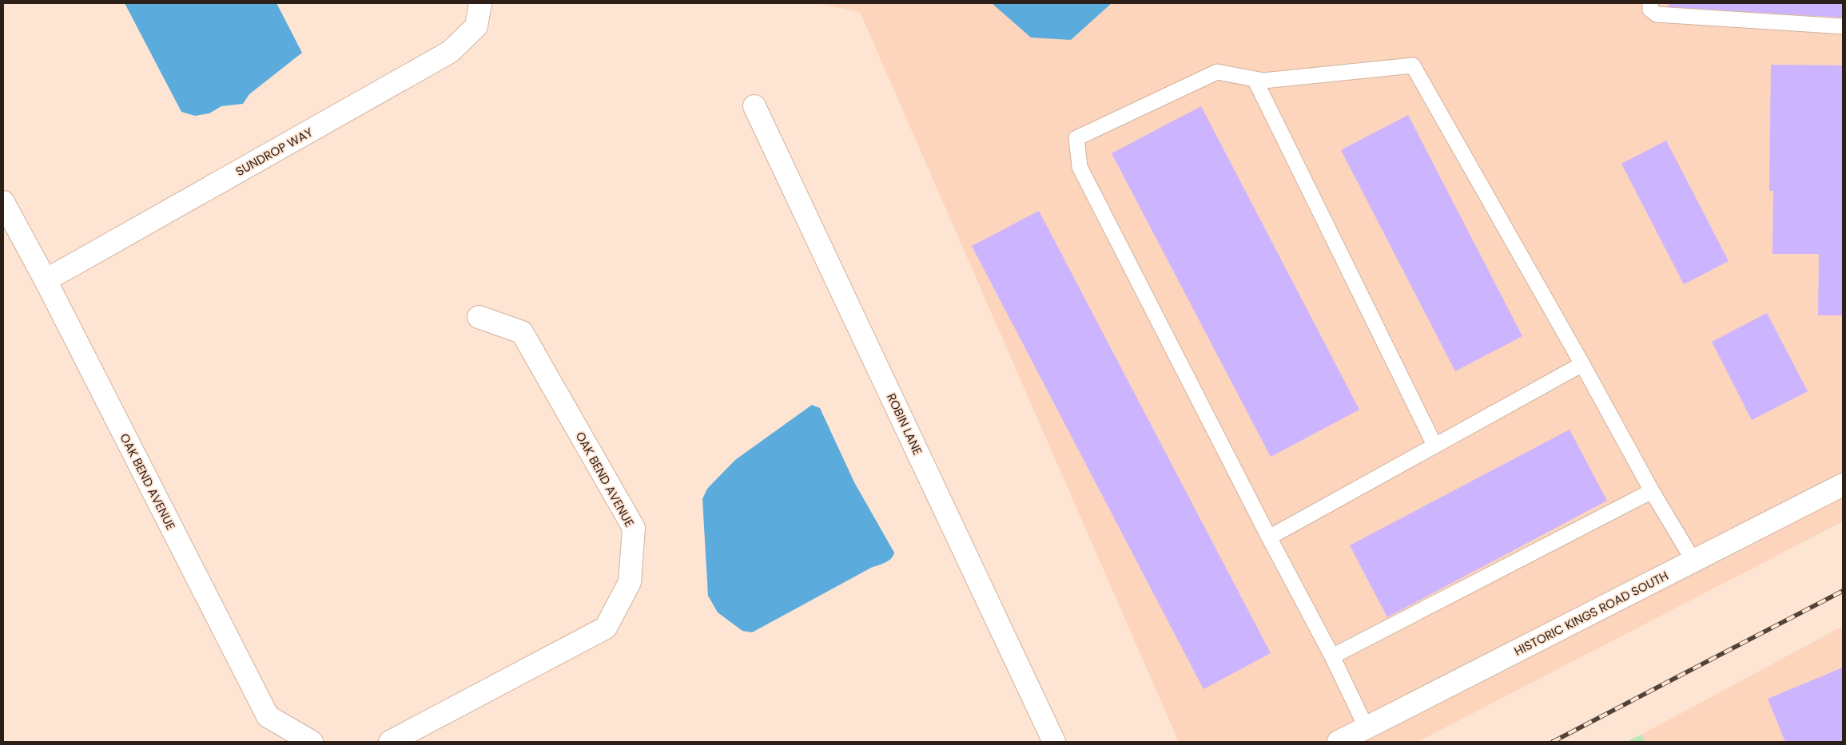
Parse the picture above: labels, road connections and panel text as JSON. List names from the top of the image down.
{
  "streets": {
    "street": [
      "SUNDROP WAY",
      "ROBIN LANE",
      "OAK BEND AVENUE",
      "HISTORIC KINGS ROAD SOUTH"
    ]
  },
  "crossings": [
    ["SUNDROP WAY", "OAK BEND AVENUE"]
  ]
}
